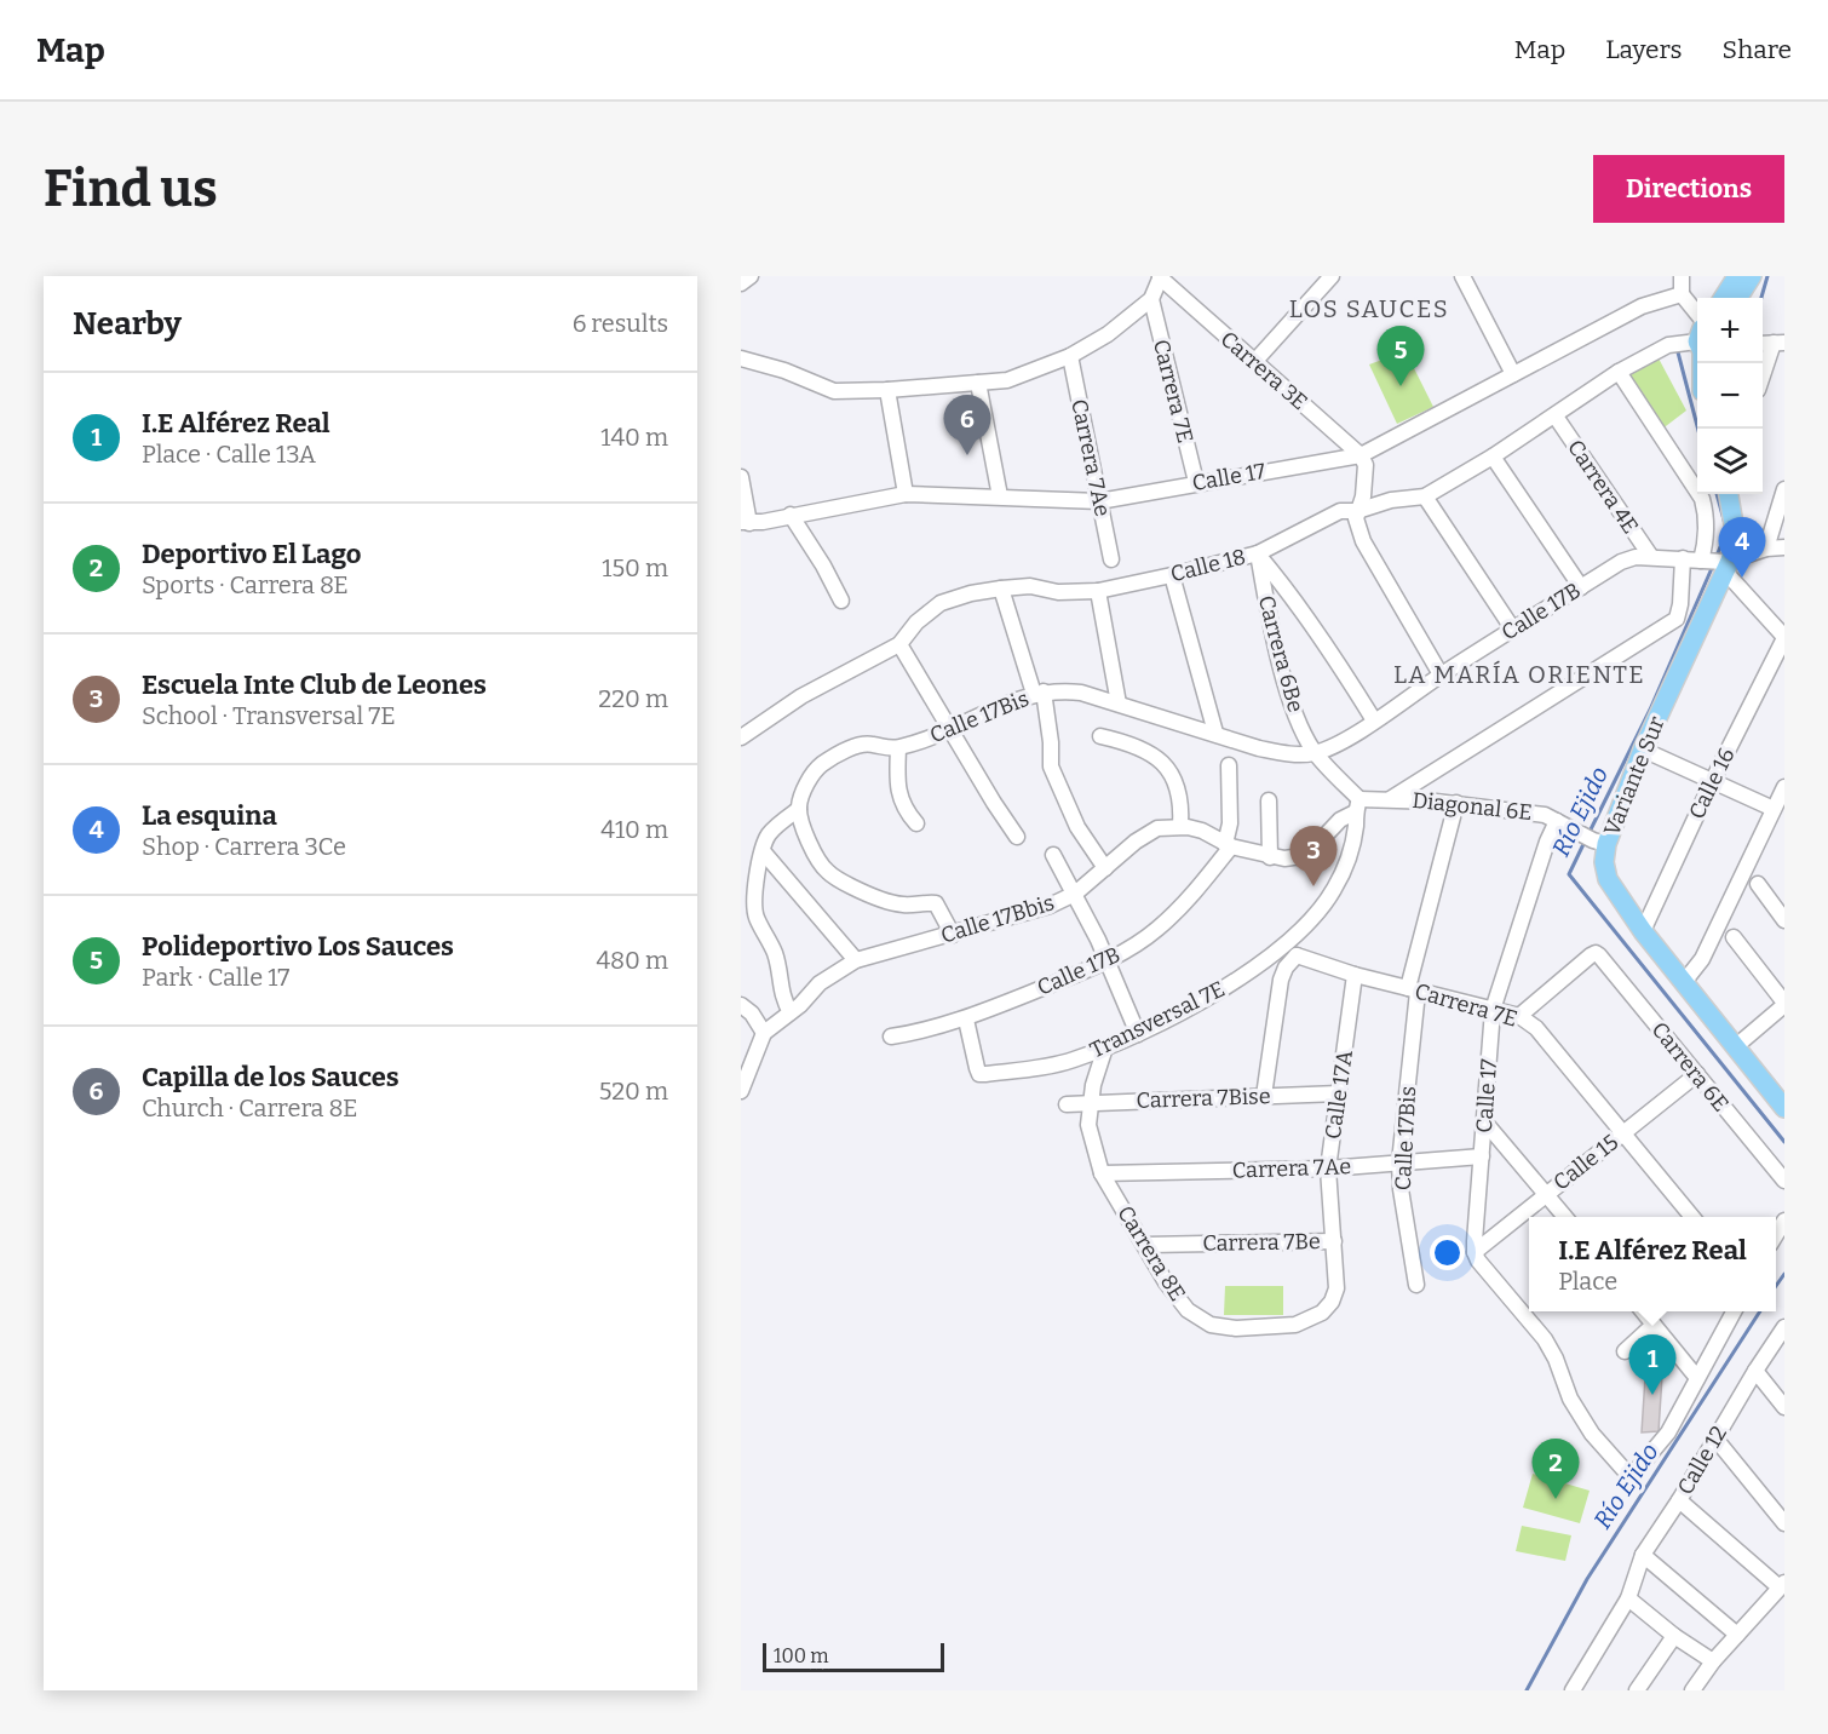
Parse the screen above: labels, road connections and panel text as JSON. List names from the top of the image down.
{
  "streets": {
    "main road": ["Variante Sur"],
    "street": [
      "Carrera 3E",
      "Carrera 7E",
      "Carrera 7Ae",
      "Calle 17",
      "Carrera 4E",
      "Calle 18",
      "Calle 17B",
      "Carrera 6Be",
      "Calle 17Bis",
      "Calle 16",
      "Diagonal 6E",
      "Calle 17Bbis",
      "Transversal 7E",
      "Carrera 6E",
      "Calle 17A",
      "Carrera 7Bise",
      "Calle 15",
      "Carrera 7Be",
      "Carrera 8E",
      "Calle 12"
    ]
  },
  "crossings": [
    ["Carrera 3E", "Calle 17"],
    ["Carrera 7E", "Calle 17"],
    ["Carrera 7E", "Calle 17Bis"],
    ["Carrera 7E", "Carrera 6E"],
    ["Carrera 7E", "Calle 17A"],
    ["Carrera 7E", "Calle 15"],
    ["Carrera 7Ae", "Calle 17"],
    ["Carrera 7Ae", "Calle 17Bis"],
    ["Carrera 7Ae", "Calle 17A"],
    ["Carrera 7Ae", "Carrera 8E"],
    ["Calle 17", "Diagonal 6E"],
    ["Calle 17", "Calle 15"],
    ["Carrera 4E", "Calle 18"],
    ["Carrera 4E", "Calle 17B"],
    ["Calle 18", "Carrera 6Be"],
    ["Calle 17B", "Carrera 6Be"],
    ["Calle 17B", "Calle 17Bis"],
    ["Calle 17B", "Variante Sur"],
    ["Calle 17B", "Transversal 7E"],
    ["Carrera 6Be", "Calle 17Bis"],
    ["Carrera 6Be", "Diagonal 6E"],
    ["Carrera 6Be", "Transversal 7E"],
    ["Calle 17Bis", "Diagonal 6E"],
    ["Variante Sur", "Calle 16"],
    ["Variante Sur", "Diagonal 6E"],
    ["Diagonal 6E", "Transversal 7E"],
    ["Transversal 7E", "Carrera 8E"],
    ["Carrera 6E", "Calle 15"],
    ["Calle 17A", "Carrera 7Bise"],
    ["Calle 17A", "Carrera 7Be"],
    ["Calle 17A", "Carrera 8E"],
    ["Carrera 7Bise", "Carrera 8E"],
    ["Carrera 7Be", "Carrera 8E"]
  ],
  "districts": ["LOS SAUCES", "LA MARÍA ORIENTE"],
  "water": ["Río Ejido"],
  "scale_bar": "100 m",
  "page": {
    "header": "Map",
    "nav": ["Map", "Layers", "Share"],
    "buttons": "Directions",
    "title": "Find us",
    "heading": ["Nearby", "6 results"],
    "map_buttons": ["+", "−"],
    "pins": [
      "5",
      "6",
      "4",
      "3",
      "1",
      "2"
    ],
    "list": [
      {
        "mark": "1",
        "name": "I.E Alférez Real",
        "note": "Place · Calle 13A",
        "value": "140 m"
      },
      {
        "mark": "2",
        "name": "Deportivo El Lago",
        "note": "Sports · Carrera 8E",
        "value": "150 m"
      },
      {
        "mark": "3",
        "name": "Escuela Inte Club de Leones",
        "note": "School · Transversal 7E",
        "value": "220 m"
      },
      {
        "mark": "4",
        "name": "La esquina",
        "note": "Shop · Carrera 3Ce",
        "value": "410 m"
      },
      {
        "mark": "5",
        "name": "Polideportivo Los Sauces",
        "note": "Park · Calle 17",
        "value": "480 m"
      },
      {
        "mark": "6",
        "name": "Capilla de los Sauces",
        "note": "Church · Carrera 8E",
        "value": "520 m"
      }
    ],
    "popup": ["I.E Alférez Real", "Place"],
    "scale": "100 m"
  }
}
